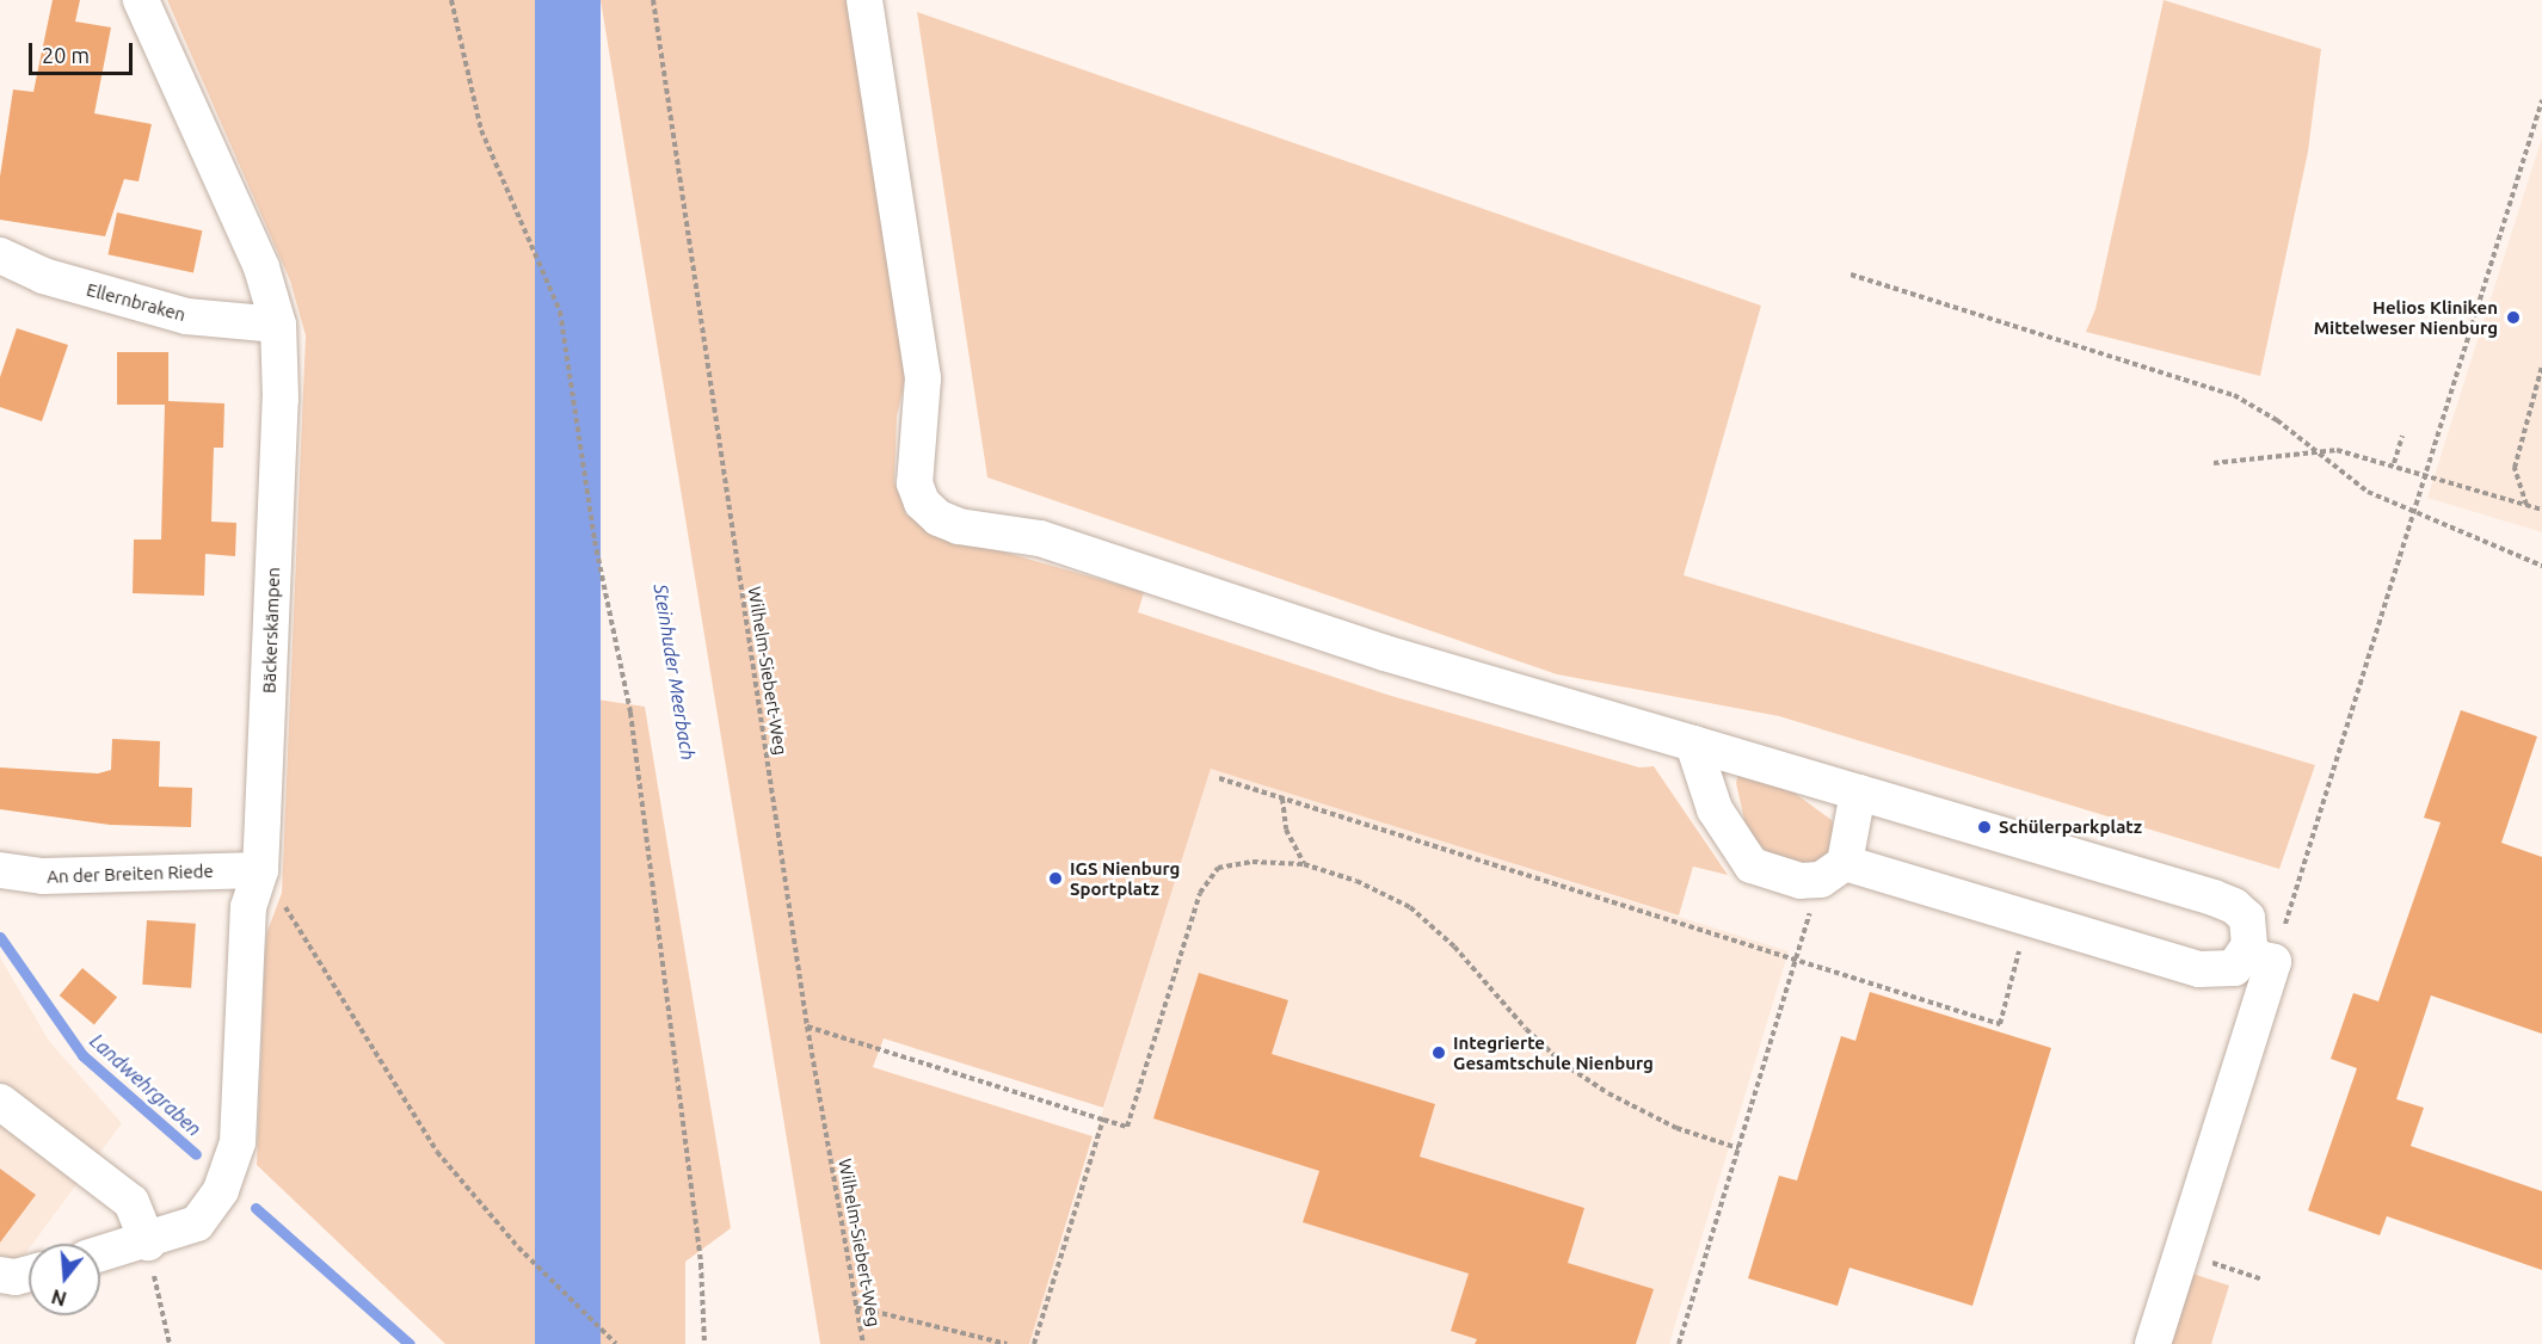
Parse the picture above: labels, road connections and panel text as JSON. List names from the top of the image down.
{
  "streets": {
    "street": ["Ellernbraken", "Bäckerskämpen", "An der Breiten Riede"],
    "path": ["Wilhelm-Siebert-Weg"]
  },
  "crossings": [
    ["Ellernbraken", "Bäckerskämpen"],
    ["Bäckerskämpen", "An der Breiten Riede"]
  ],
  "water": ["Steinhuder Meerbach", "Landwehrgraben"],
  "places": [
    "Helios Kliniken Mittelweser Nienburg",
    "Schülerparkplatz",
    "IGS Nienburg Sportplatz",
    "Integrierte Gesamtschule Nienburg"
  ],
  "scale_bar": "20 m",
  "north": "bottom"
}
